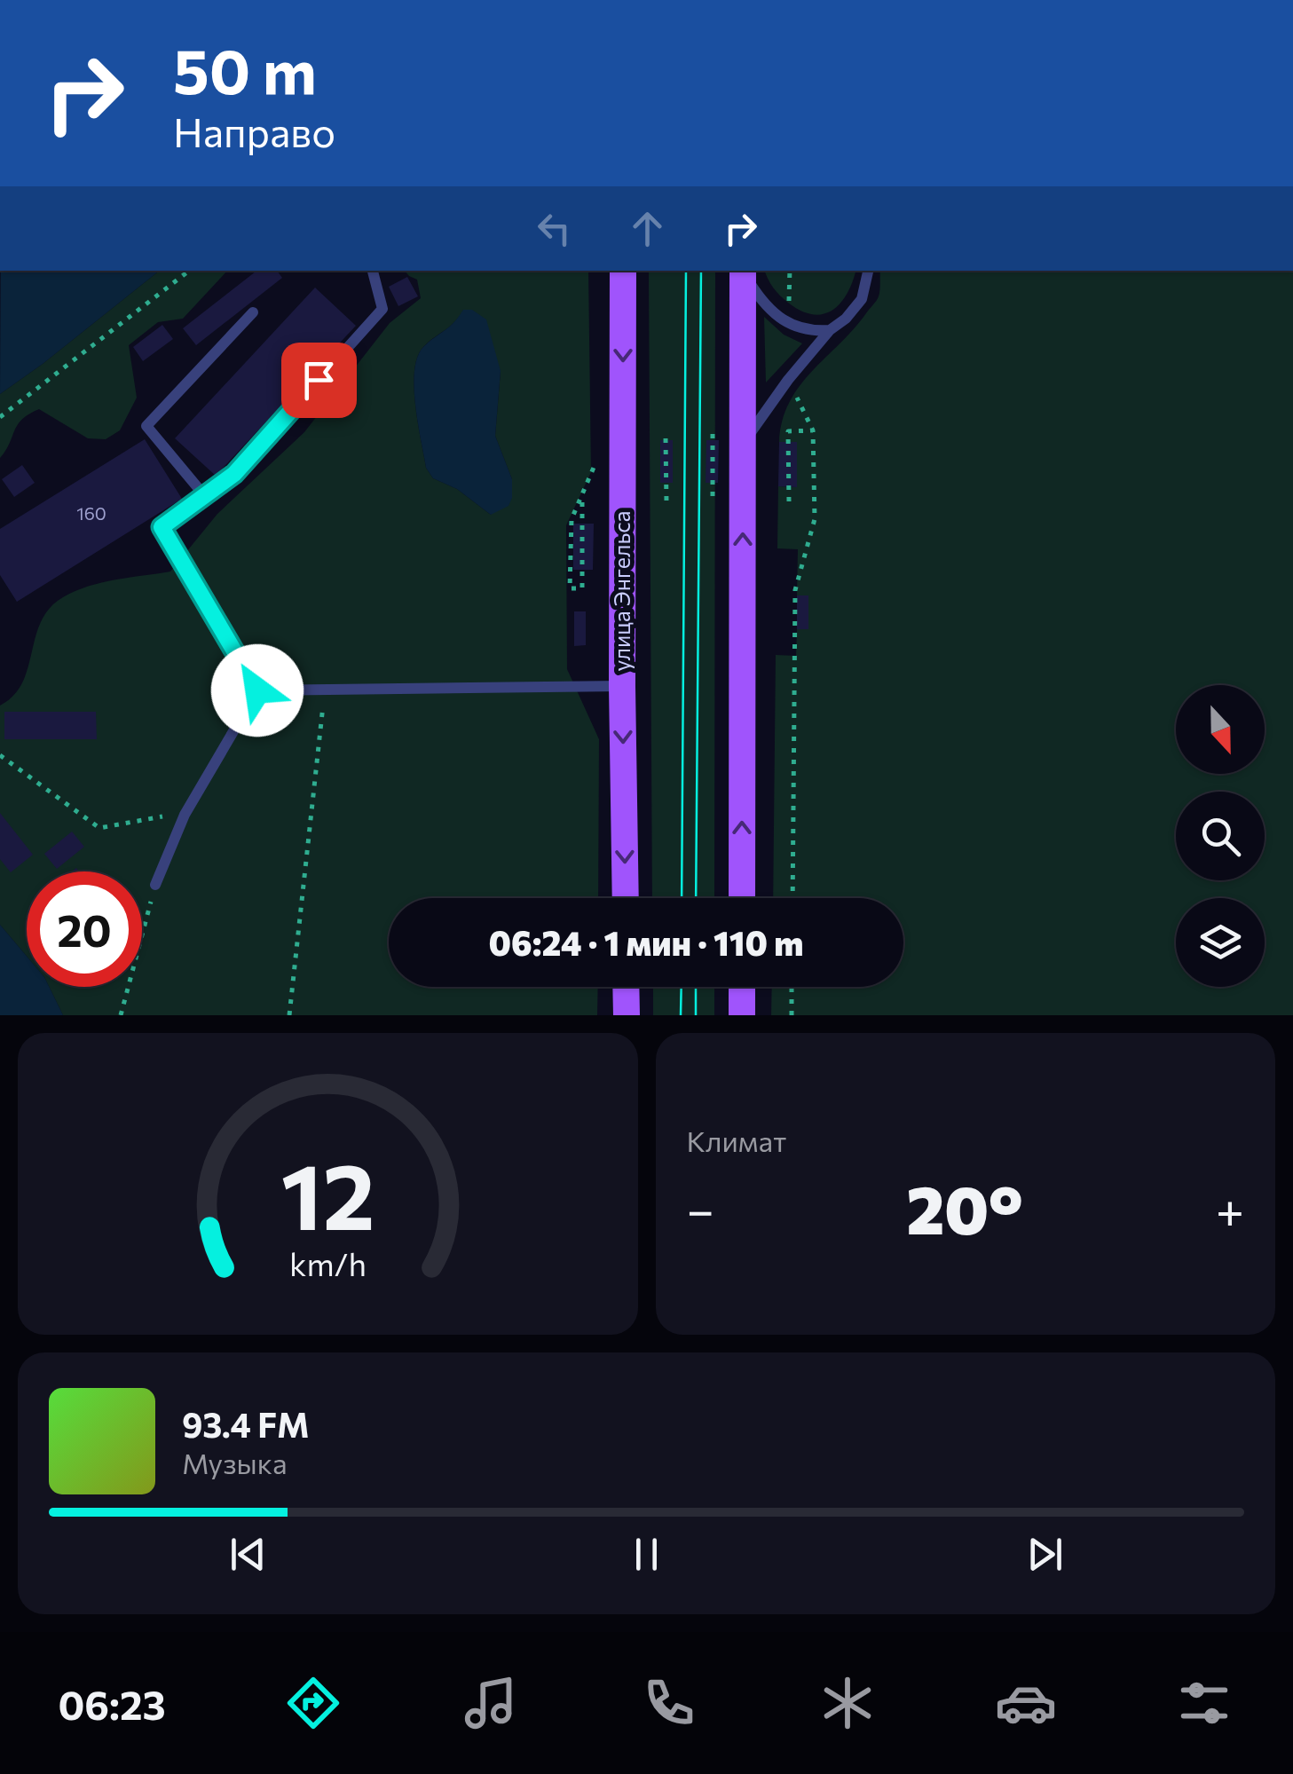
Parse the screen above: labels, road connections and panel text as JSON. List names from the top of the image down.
{
  "streets": {
    "main road": ["улица Энгельса"]
  },
  "house_numbers": ["160"],
  "north": "bottom",
  "page": {
    "turn": ["50 m", "Направо"],
    "limit": "20",
    "trip": "06:24 · 1 мин · 110 m",
    "tile": "Климат",
    "heat": ["−", "20°", "+"],
    "song": ["93.4 FM", "Музыка"],
    "tabs": "06:23",
    "gauge": ["12", "km/h"]
  }
}
